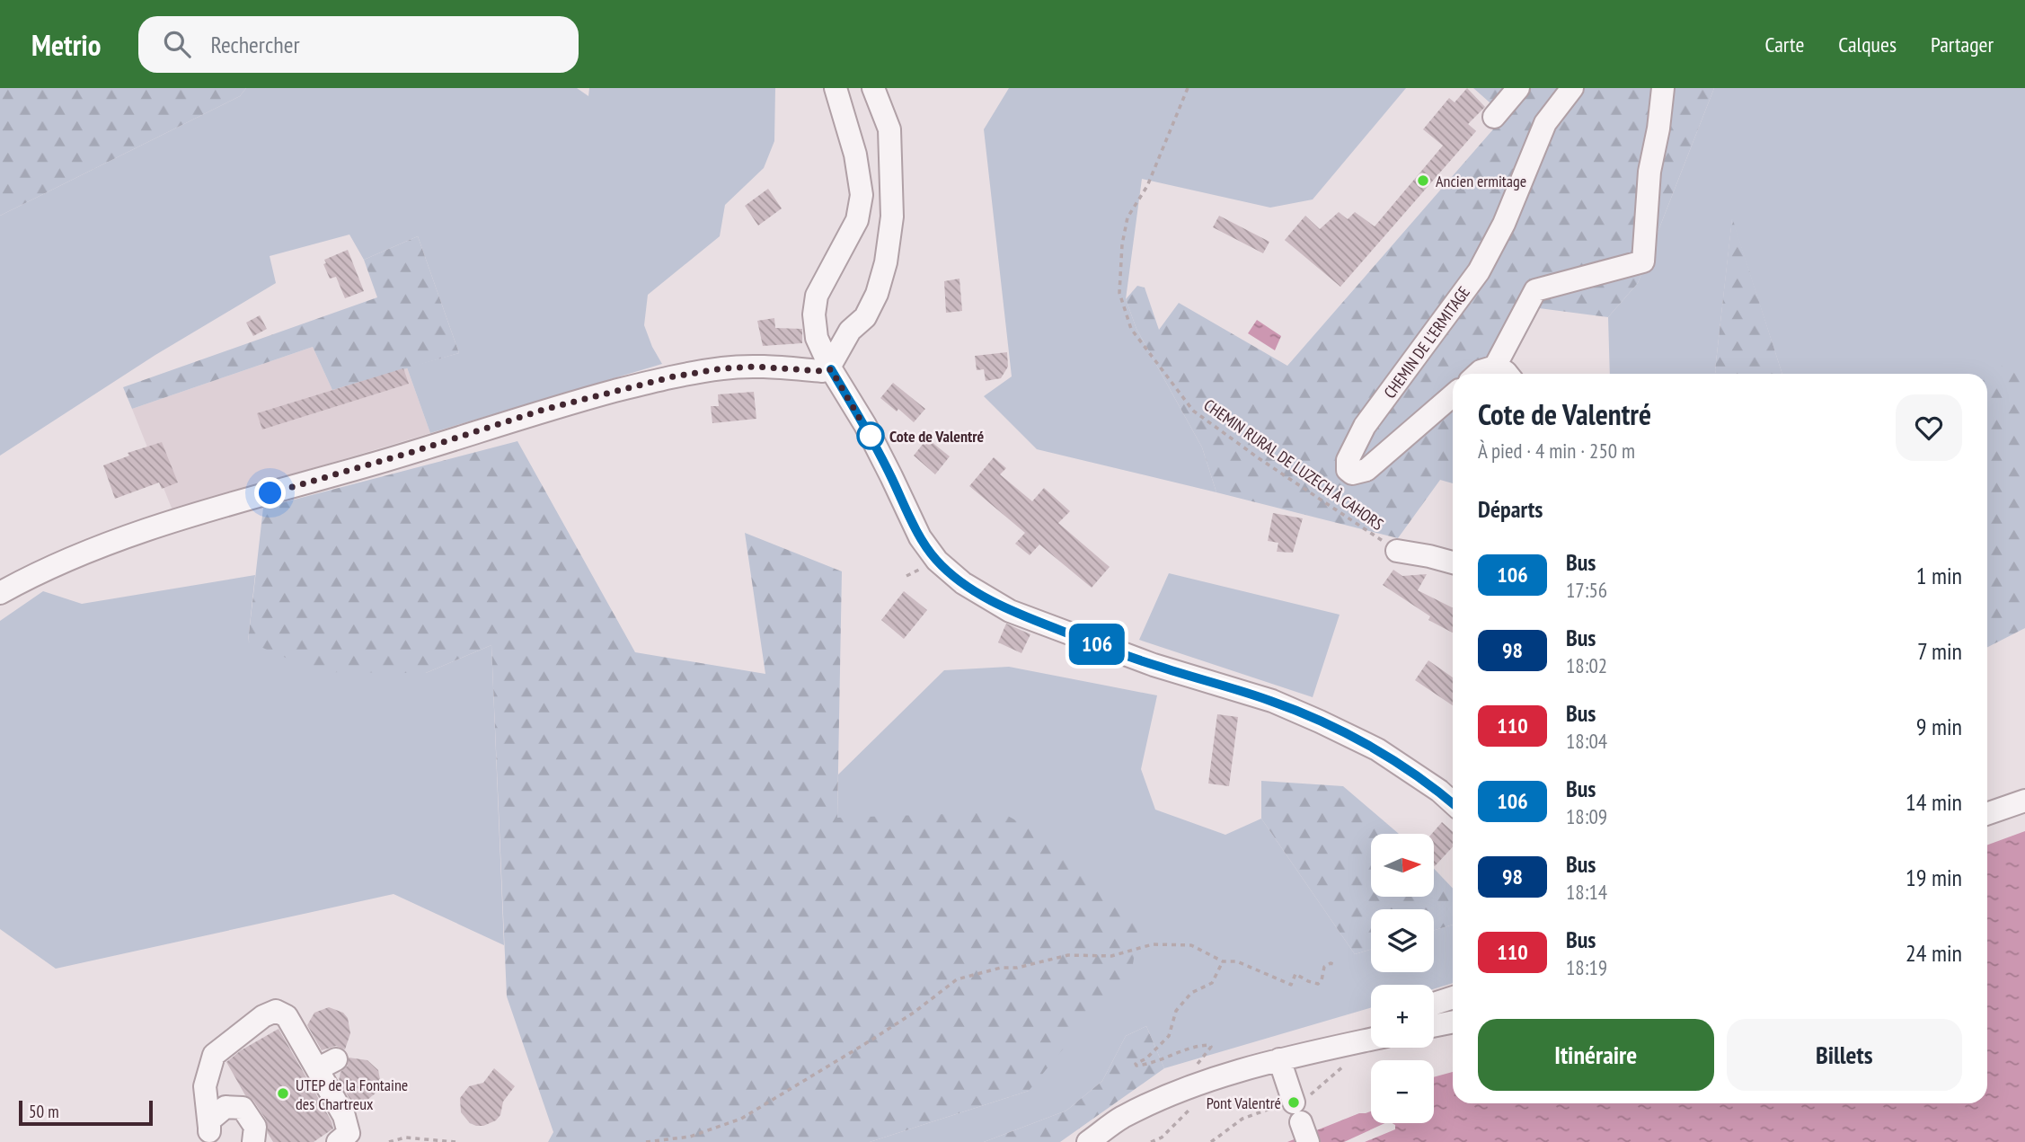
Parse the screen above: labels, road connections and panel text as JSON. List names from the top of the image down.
{
  "streets": {
    "street": ["CHEMIN DE L'ERMITAGE"],
    "path": ["CHEMIN RURAL DE LUZECH À CAHORS"]
  },
  "places": [
    "Ancien ermitage",
    "Cote de Valentré",
    "UTEP de la Fontaine des Chartreux",
    "Pont Valentré"
  ],
  "lines": ["bus line 106"],
  "scale_bar": "50 m",
  "north": "right",
  "page": {
    "header": "Metrio",
    "search": "Rechercher",
    "nav": ["Carte", "Calques", "Partager"],
    "on_map": "106",
    "heading": [
      ["Cote de Valentré", "À pied · 4 min · 250 m"],
      "Départs"
    ],
    "list": [
      {
        "mark": "106",
        "name": "Bus",
        "note": "17:56",
        "value": "1 min"
      },
      {
        "mark": "98",
        "name": "Bus",
        "note": "18:02",
        "value": "7 min"
      },
      {
        "mark": "110",
        "name": "Bus",
        "note": "18:04",
        "value": "9 min"
      },
      {
        "mark": "106",
        "name": "Bus",
        "note": "18:09",
        "value": "14 min"
      },
      {
        "mark": "98",
        "name": "Bus",
        "note": "18:14",
        "value": "19 min"
      },
      {
        "mark": "110",
        "name": "Bus",
        "note": "18:19",
        "value": "24 min"
      }
    ],
    "map_buttons": ["+", "−"],
    "buttons": ["Itinéraire", "Billets"],
    "scale": "50 m"
  }
}
